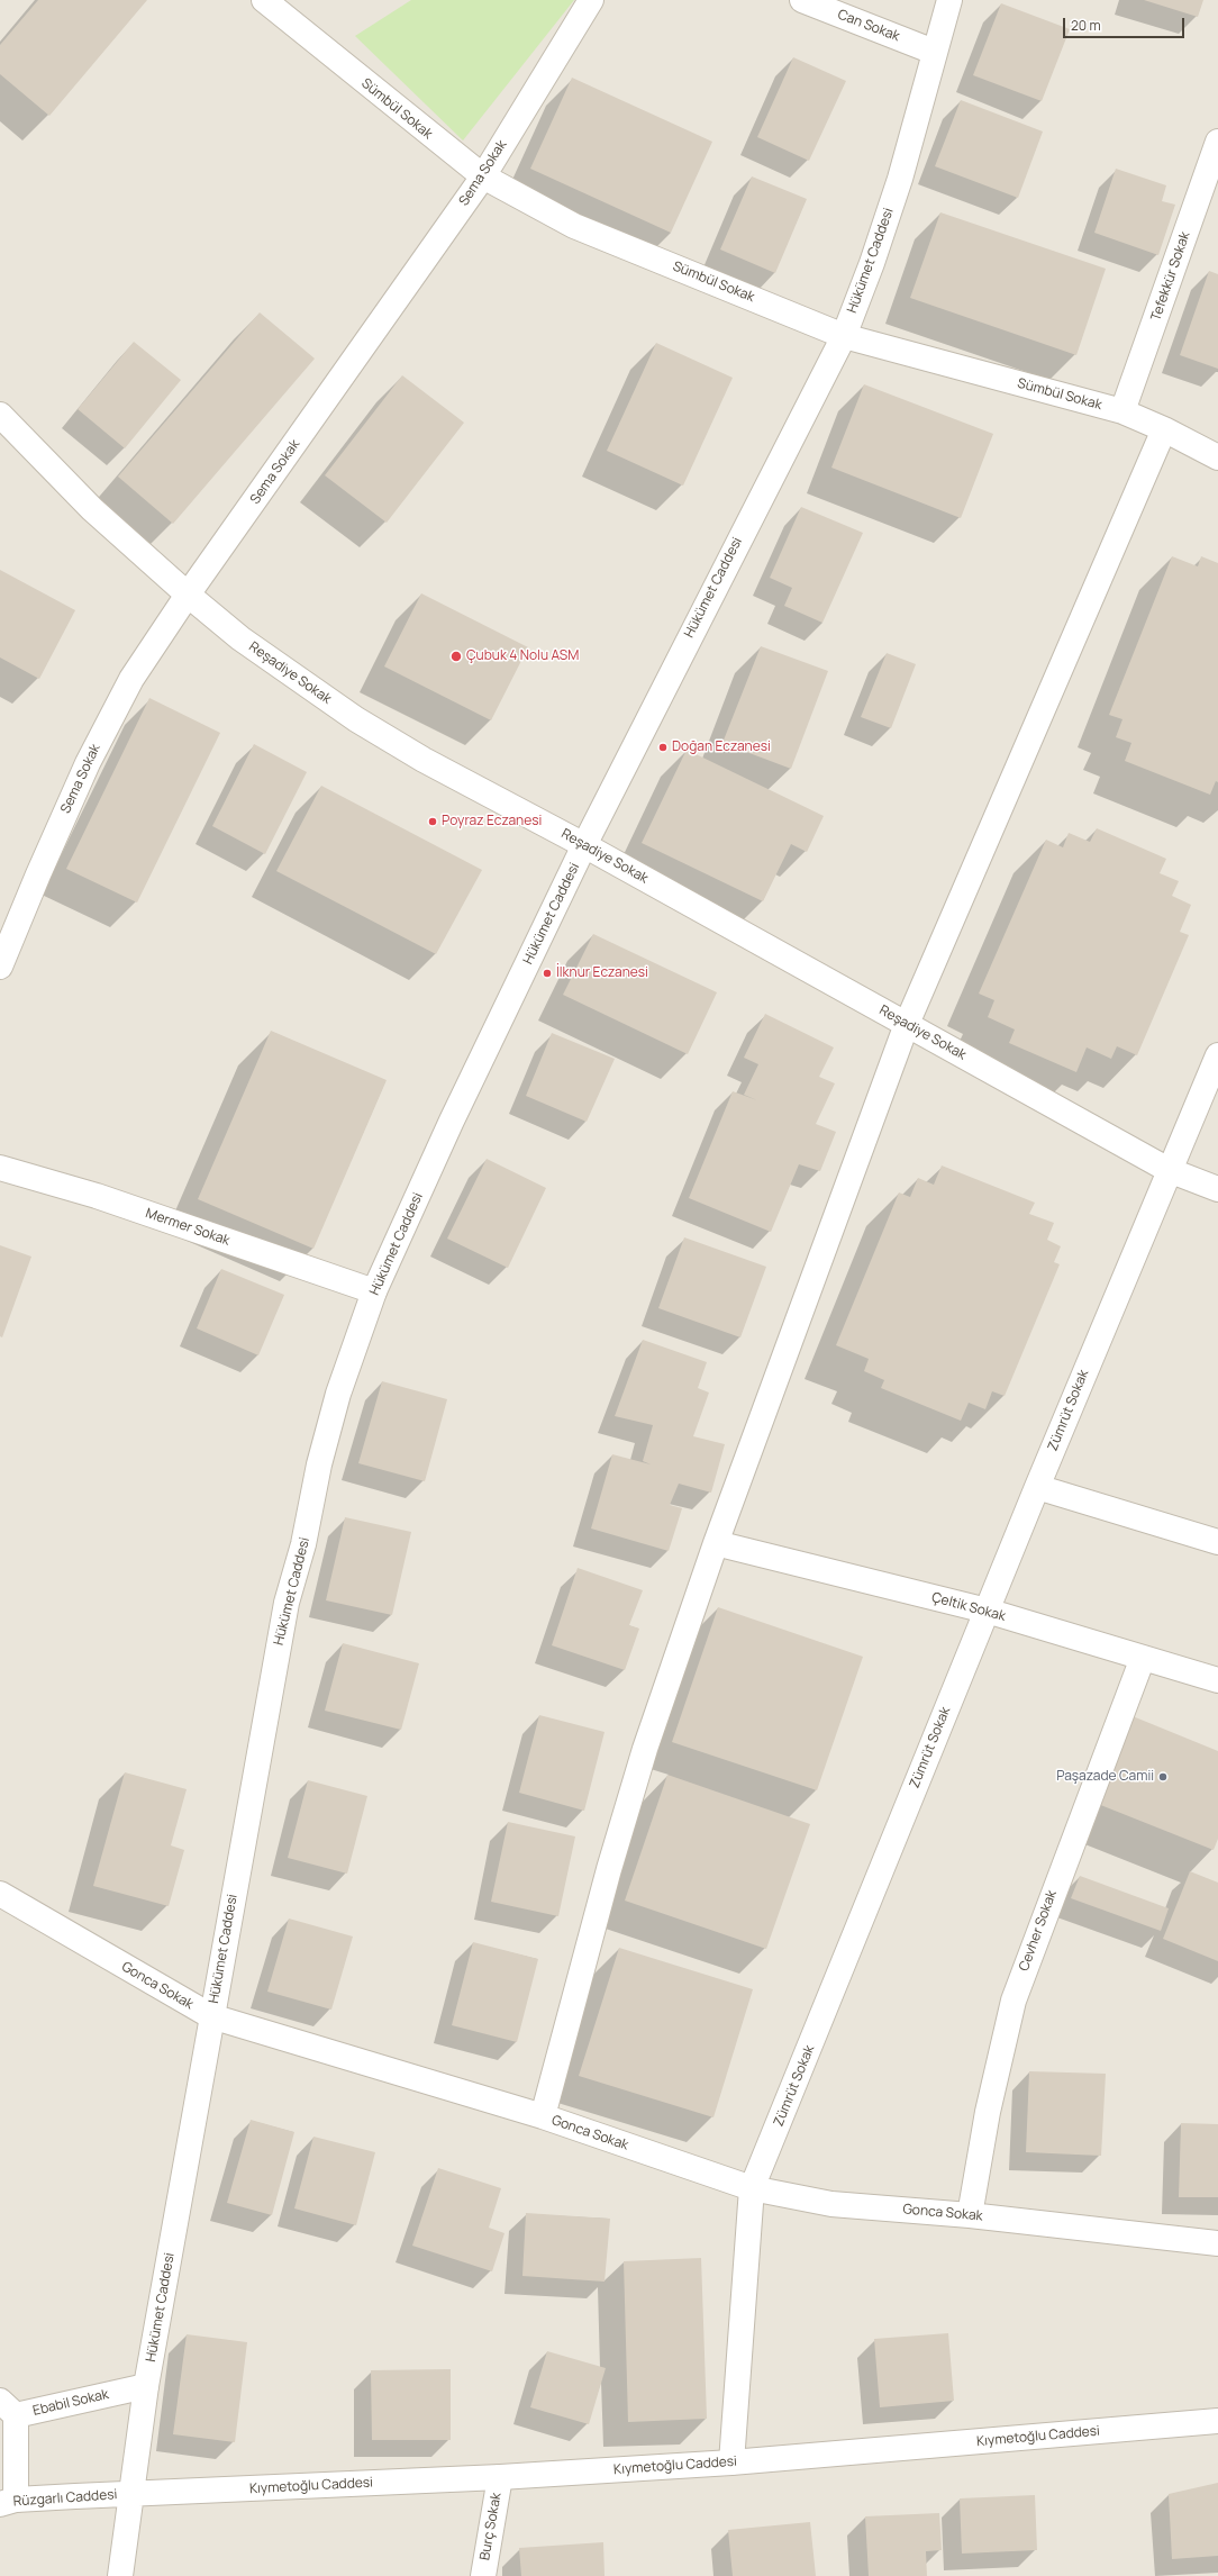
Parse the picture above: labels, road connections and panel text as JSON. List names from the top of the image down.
{
  "streets": {
    "street": [
      "Can Sokak",
      "Sümbül Sokak",
      "Sema Sokak",
      "Hükümet Caddesi",
      "Tefekkür Sokak",
      "Reşadiye Sokak",
      "Mermer Sokak",
      "Zümrüt Sokak",
      "Çeltik Sokak",
      "Cevher Sokak",
      "Gonca Sokak",
      "Ebabil Sokak",
      "Kıymetoğlu Caddesi",
      "Rüzgarlı Caddesi",
      "Burç Sokak"
    ]
  },
  "crossings": [
    ["Can Sokak", "Hükümet Caddesi"],
    ["Sümbül Sokak", "Sema Sokak"],
    ["Sümbül Sokak", "Hükümet Caddesi"],
    ["Sümbül Sokak", "Tefekkür Sokak"],
    ["Sema Sokak", "Reşadiye Sokak"],
    ["Hükümet Caddesi", "Reşadiye Sokak"],
    ["Hükümet Caddesi", "Mermer Sokak"],
    ["Hükümet Caddesi", "Gonca Sokak"],
    ["Hükümet Caddesi", "Ebabil Sokak"],
    ["Hükümet Caddesi", "Kıymetoğlu Caddesi"],
    ["Hükümet Caddesi", "Rüzgarlı Caddesi"],
    ["Reşadiye Sokak", "Zümrüt Sokak"],
    ["Zümrüt Sokak", "Çeltik Sokak"],
    ["Zümrüt Sokak", "Gonca Sokak"],
    ["Zümrüt Sokak", "Kıymetoğlu Caddesi"],
    ["Çeltik Sokak", "Cevher Sokak"],
    ["Cevher Sokak", "Gonca Sokak"],
    ["Kıymetoğlu Caddesi", "Rüzgarlı Caddesi"],
    ["Kıymetoğlu Caddesi", "Burç Sokak"]
  ],
  "places": [
    "Çubuk 4 Nolu ASM",
    "Doğan Eczanesi",
    "Poyraz Eczanesi",
    "İlknur Eczanesi",
    "Paşazade Camii"
  ],
  "scale_bar": "20 m"
}
